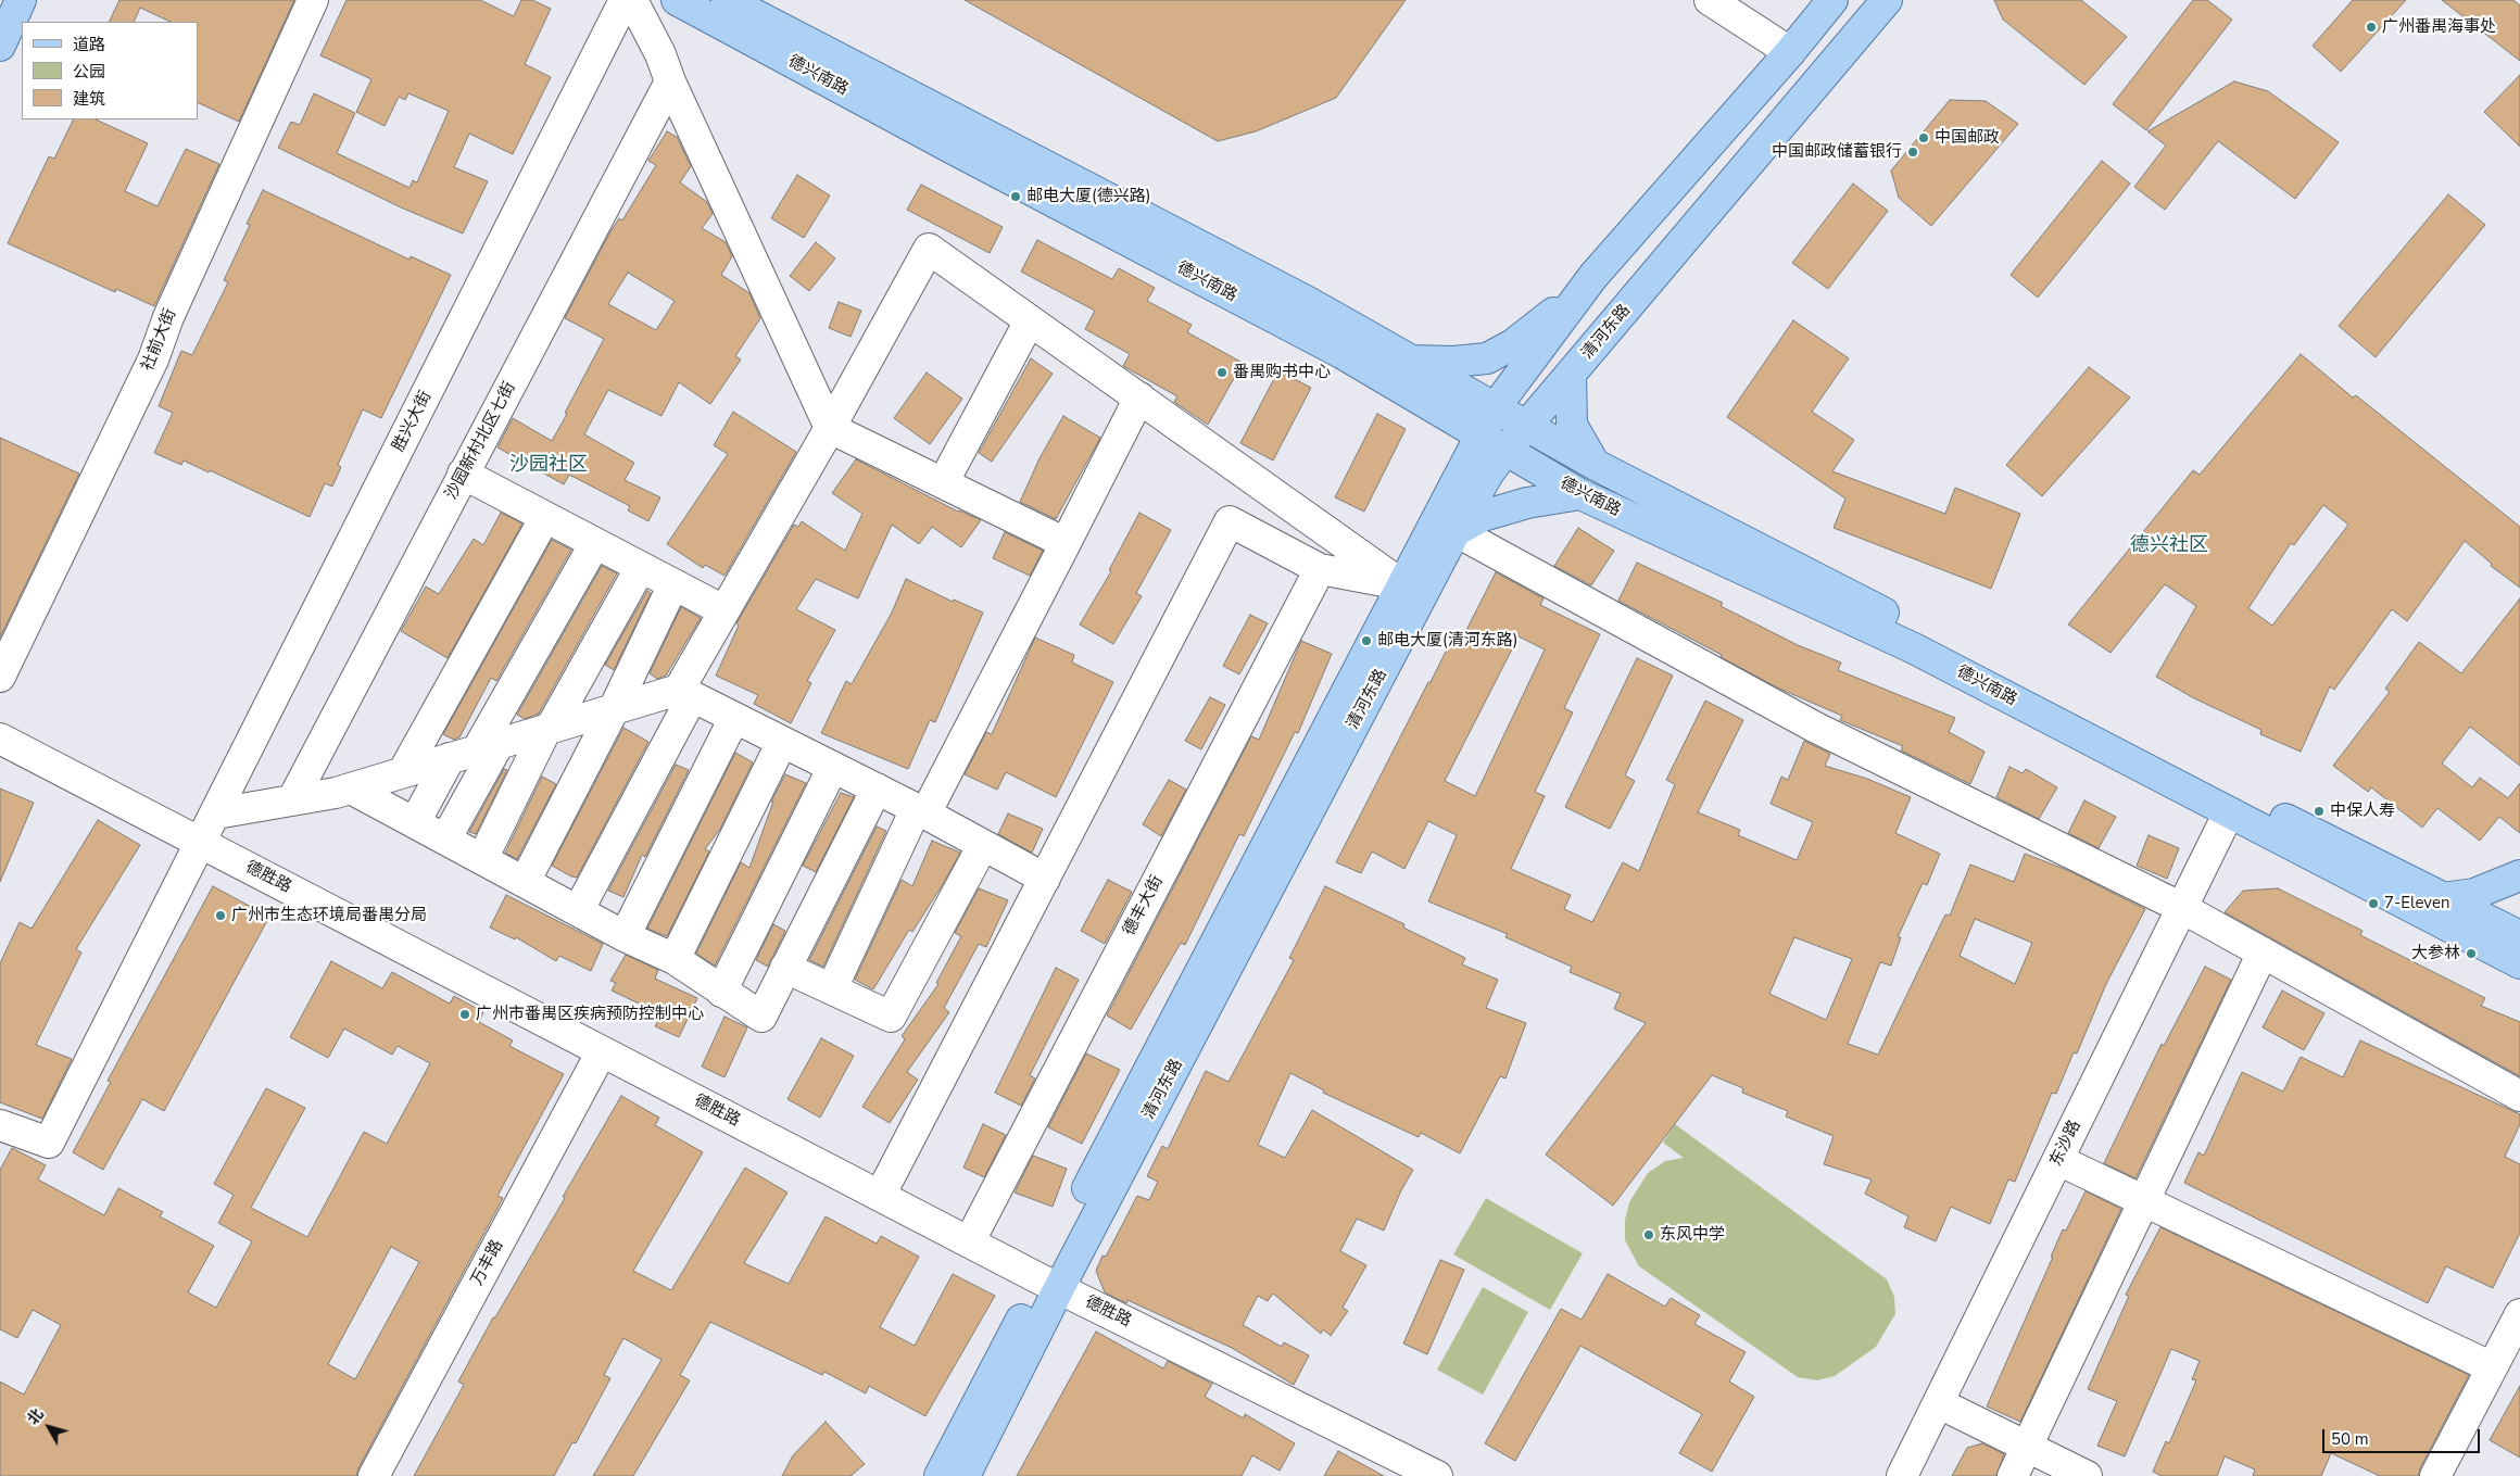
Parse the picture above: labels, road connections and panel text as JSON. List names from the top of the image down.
{
  "streets": {
    "main road": ["德兴南路", "清河东路"],
    "street": [
      "社前大街",
      "胜兴大街",
      "沙园新村北区七街",
      "德胜路",
      "德丰大街",
      "东沙路",
      "万丰路"
    ]
  },
  "crossings": [
    ["德兴南路", "清河东路"],
    ["德兴南路", "东沙路"],
    ["清河东路", "德胜路"],
    ["胜兴大街", "德胜路"],
    ["德胜路", "德丰大街"],
    ["德胜路", "万丰路"]
  ],
  "districts": ["沙园社区", "德兴社区"],
  "places": [
    "广州番禺海事处",
    "中国邮政",
    "中国邮政储蓄银行",
    "邮电大厦(德兴路)",
    "番禺购书中心",
    "邮电大厦(清河东路)",
    "中保人寿",
    "7-Eleven",
    "广州市生态环境局番禺分局",
    "大参林",
    "广州市番禺区疾病预防控制中心",
    "东风中学"
  ],
  "legend": ["道路", "公园", "建筑"],
  "scale_bar": "50 m",
  "north": "top left"
}
